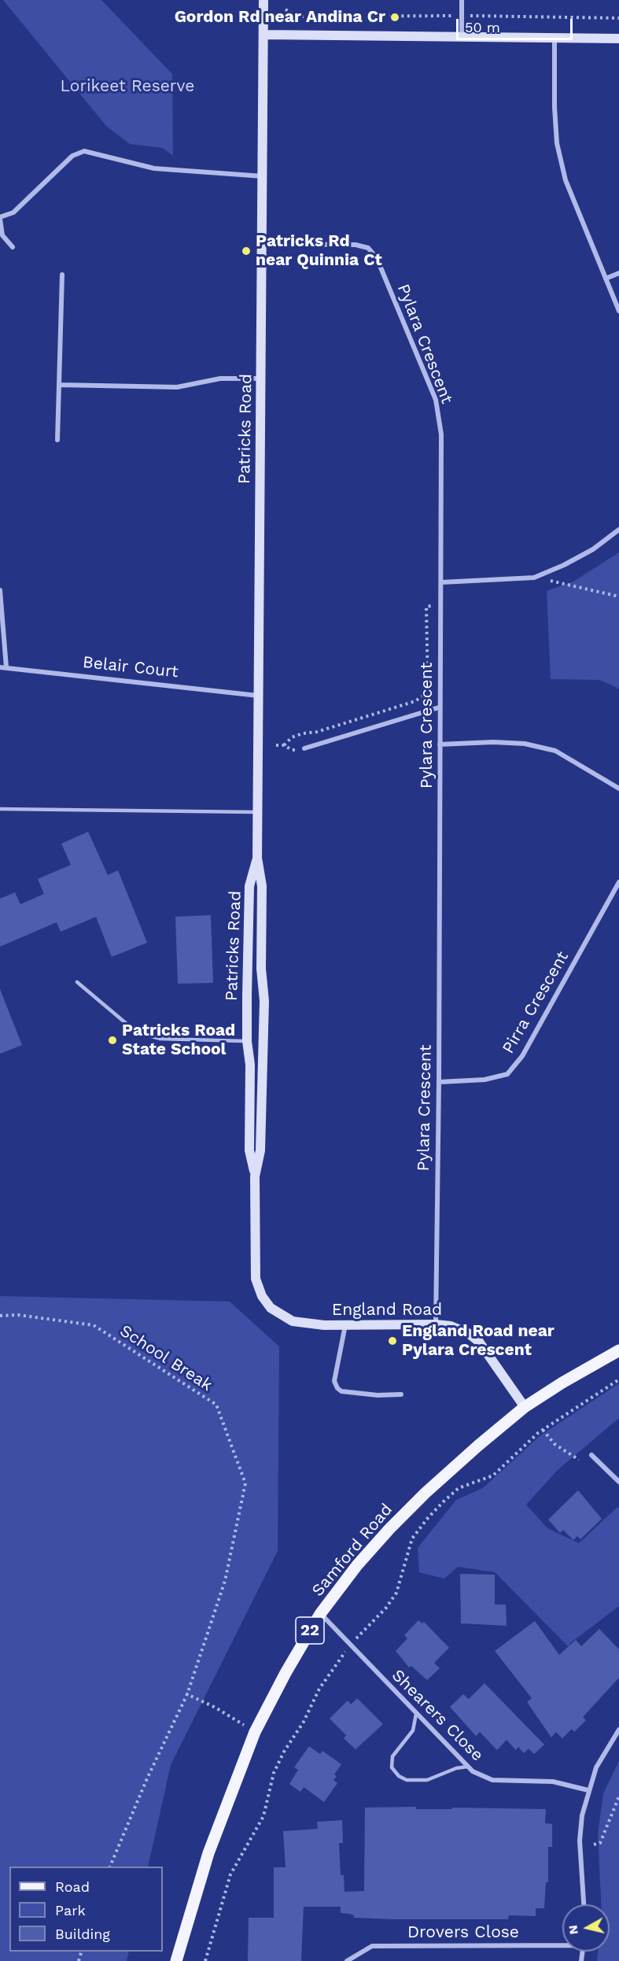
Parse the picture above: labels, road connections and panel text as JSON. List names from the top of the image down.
{
  "streets": {
    "main road": [
      "Patricks Road",
      "England Road",
      "Samford Road",
      "22"
    ],
    "street": [
      "Pylara Crescent",
      "Belair Court",
      "Pirra Crescent",
      "Shearers Close",
      "Drovers Close"
    ],
    "path": ["School Break"]
  },
  "crossings": [
    ["Pylara Crescent", "Patricks Road"],
    ["Pylara Crescent", "Pirra Crescent"],
    ["Pylara Crescent", "England Road"],
    ["Patricks Road", "Belair Court"],
    ["Patricks Road", "England Road"],
    ["England Road", "Samford Road"],
    ["Samford Road", "Shearers Close"]
  ],
  "parks": ["Lorikeet Reserve"],
  "places": [
    "Gordon Rd near Andina Cr",
    "Patricks Rd near Quinnia Ct",
    "Patricks Road State School",
    "England Road near Pylara Crescent"
  ],
  "legend": ["Road", "Park", "Building"],
  "scale_bar": "50 m",
  "north": "left"
}
